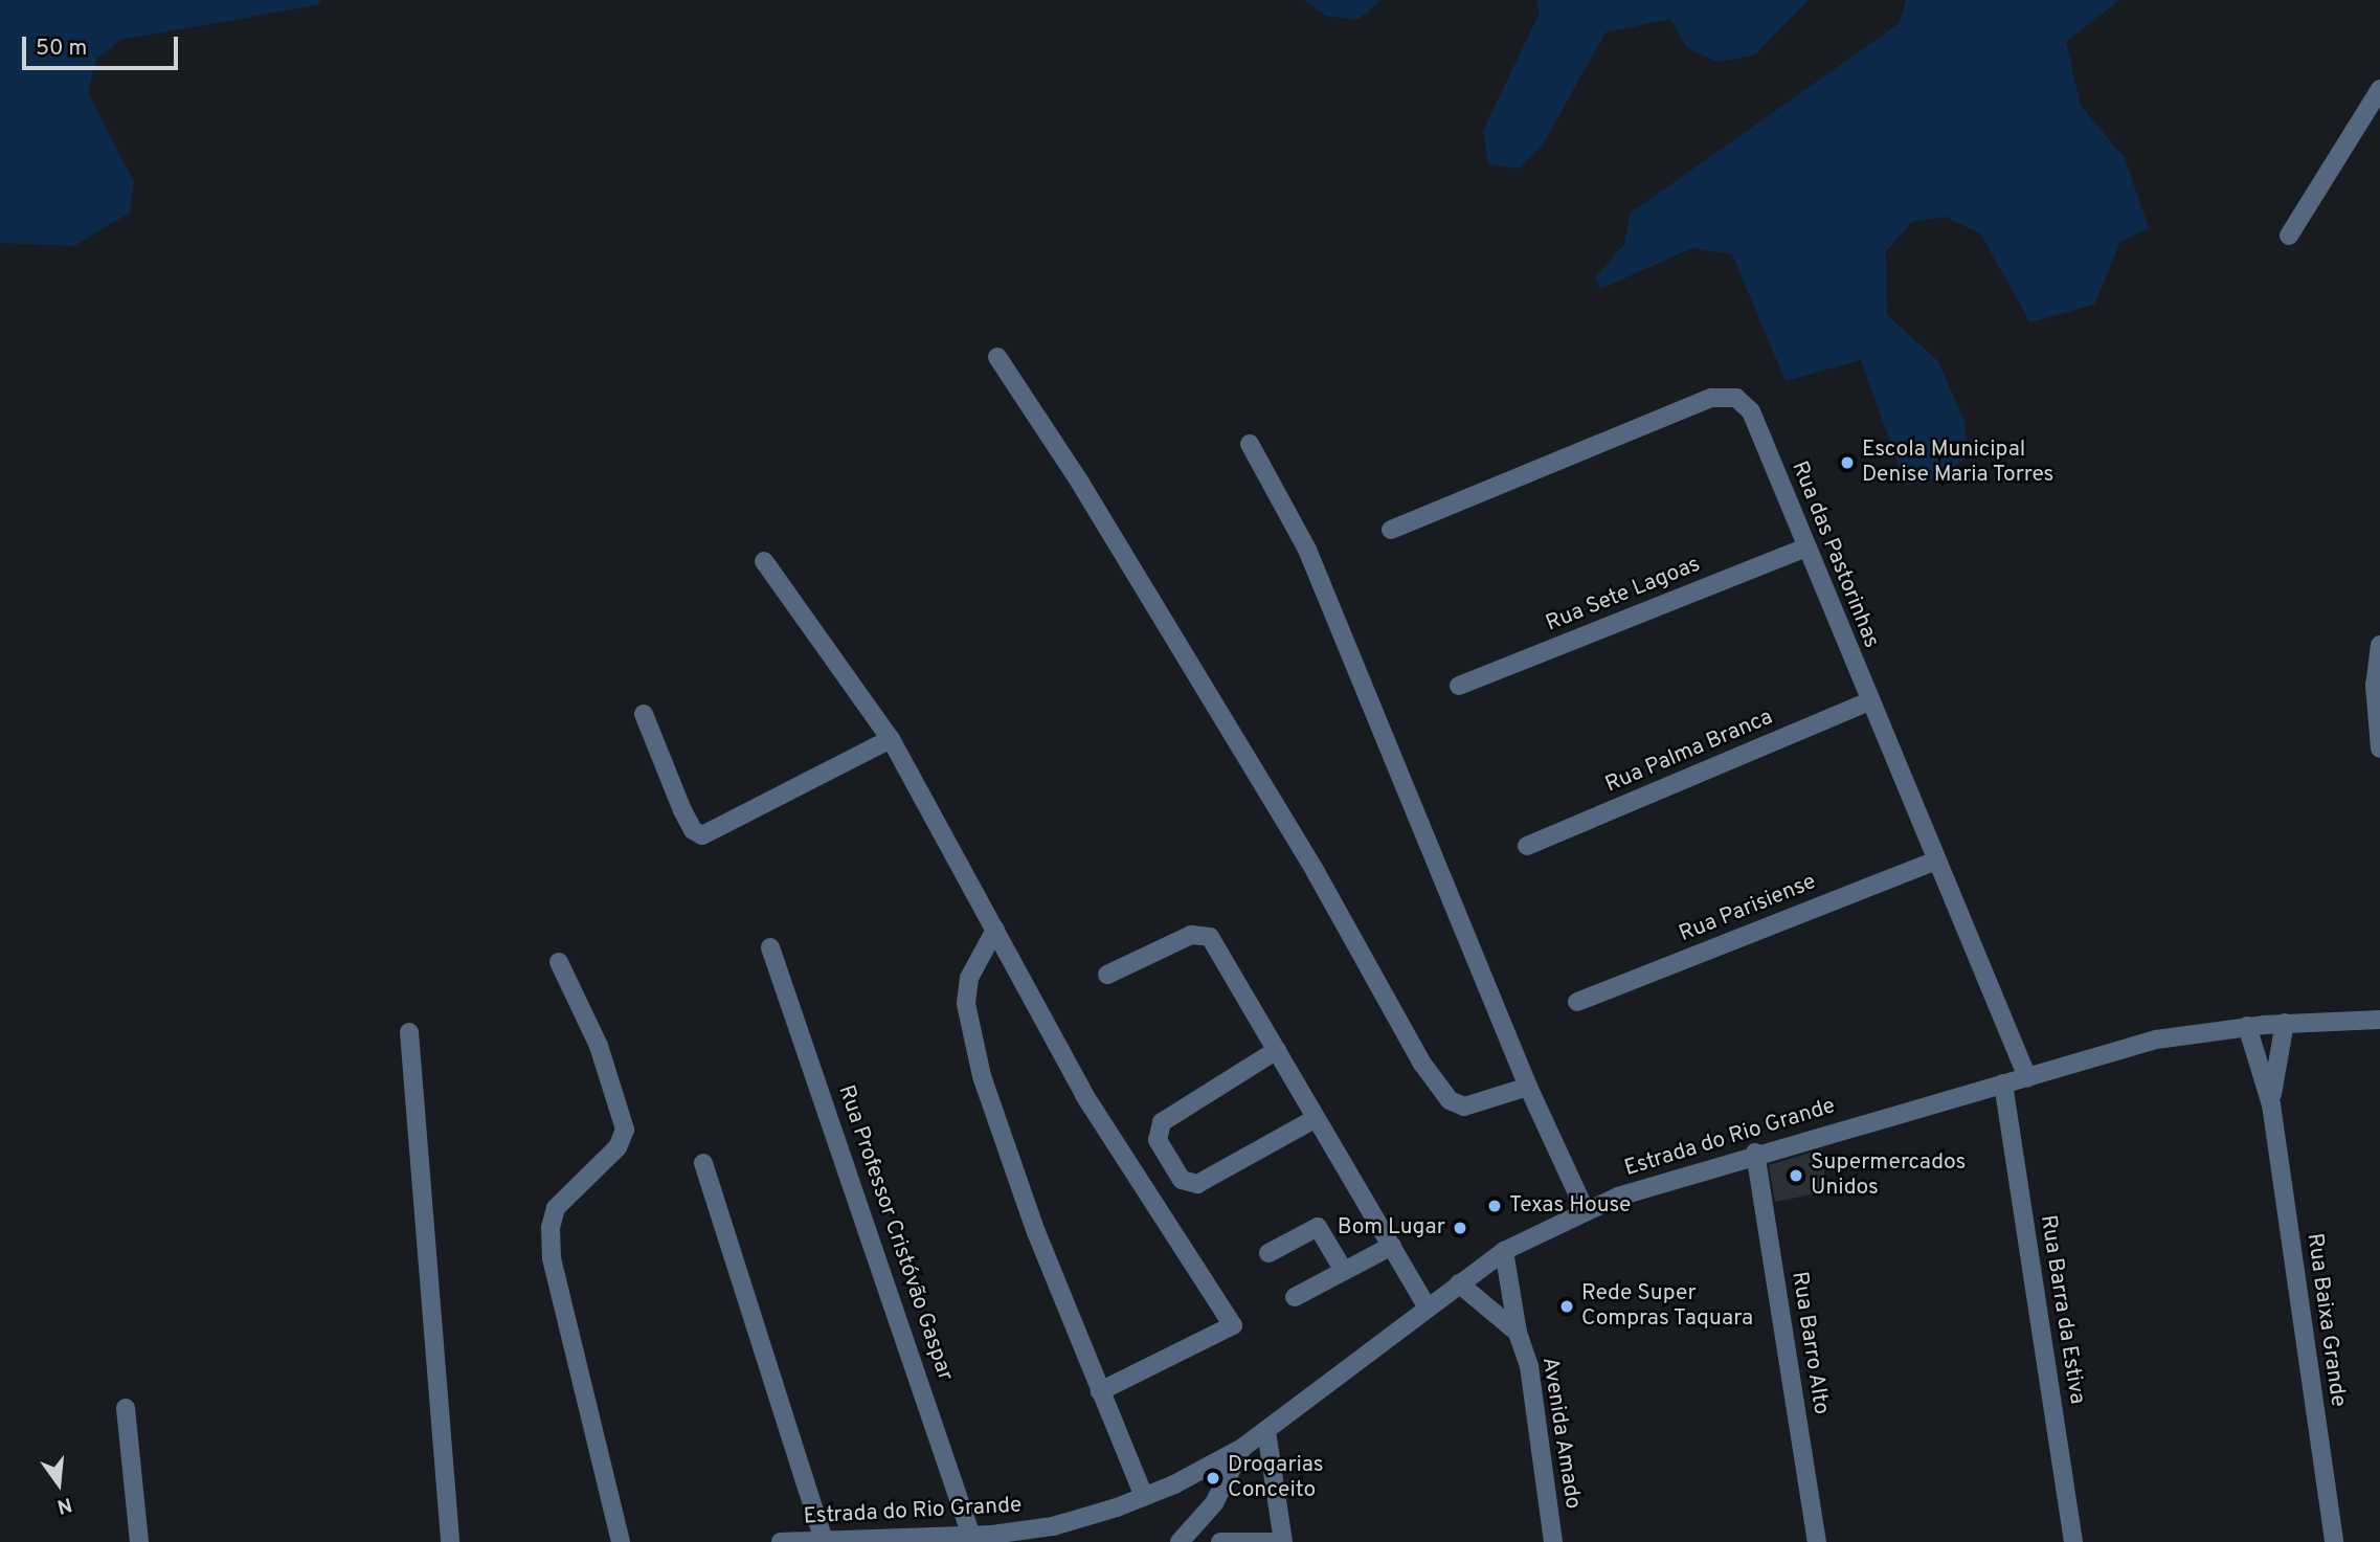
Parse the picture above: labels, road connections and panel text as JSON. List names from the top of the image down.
{
  "streets": {
    "street": [
      "Rua das Pastorinhas",
      "Rua Sete Lagoas",
      "Rua Palma Branca",
      "Rua Parisiense",
      "Estrada do Rio Grande",
      "Rua Professor Cristóvão Gaspar",
      "Rua Barra da Estiva",
      "Rua Baixa Grande",
      "Rua Barro Alto",
      "Avenida Amado"
    ]
  },
  "crossings": [
    ["Rua das Pastorinhas", "Rua Sete Lagoas"],
    ["Rua das Pastorinhas", "Rua Palma Branca"],
    ["Rua das Pastorinhas", "Rua Parisiense"],
    ["Rua das Pastorinhas", "Estrada do Rio Grande"],
    ["Estrada do Rio Grande", "Rua Professor Cristóvão Gaspar"],
    ["Estrada do Rio Grande", "Rua Barra da Estiva"],
    ["Estrada do Rio Grande", "Rua Baixa Grande"],
    ["Estrada do Rio Grande", "Rua Barro Alto"],
    ["Estrada do Rio Grande", "Avenida Amado"]
  ],
  "places": [
    "Escola Municipal Denise Maria Torres",
    "Supermercados Unidos",
    "Texas House",
    "Bom Lugar",
    "Rede Super Compras Taquara",
    "Drogarias Conceito"
  ],
  "scale_bar": "50 m",
  "north": "bottom"
}
